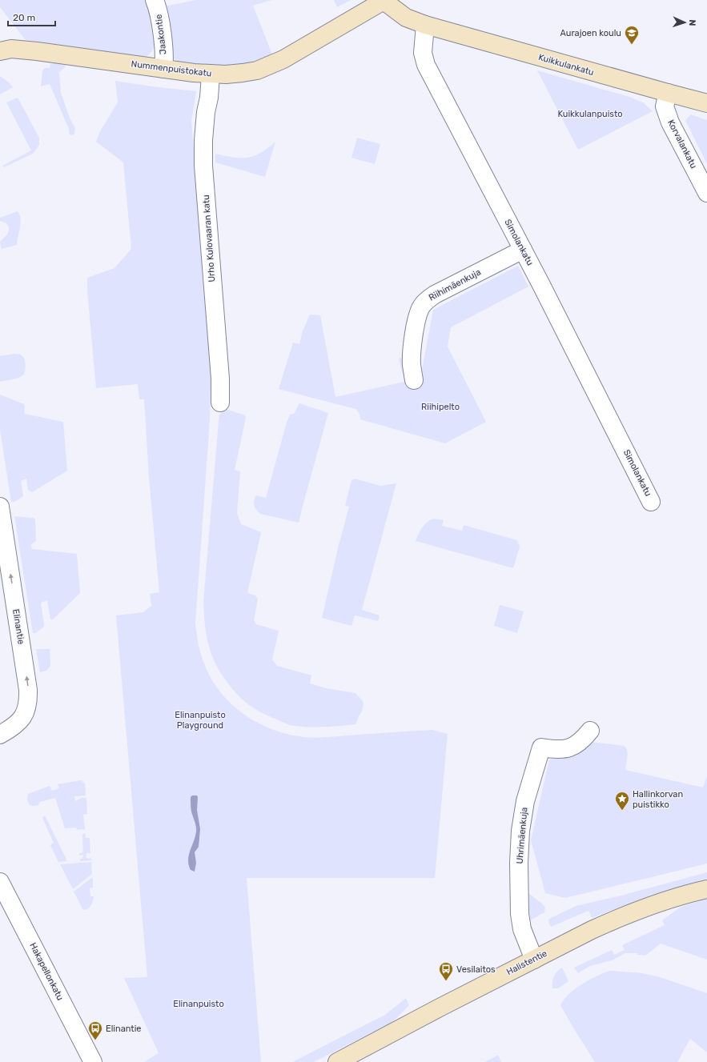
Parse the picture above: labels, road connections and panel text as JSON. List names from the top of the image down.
{
  "streets": {
    "street": [
      "Jaakontie",
      "Kuikkulankatu",
      "Nummenpuistokatu",
      "Korvalankatu",
      "Urho Kulovaaran katu",
      "Simolankatu",
      "Riihimäenkuja",
      "Elinantie",
      "Uhrimäenkuja",
      "Halistentie",
      "Hakapellonkatu"
    ]
  },
  "crossings": [
    ["Jaakontie", "Nummenpuistokatu"],
    ["Kuikkulankatu", "Korvalankatu"],
    ["Kuikkulankatu", "Simolankatu"],
    ["Nummenpuistokatu", "Urho Kulovaaran katu"],
    ["Simolankatu", "Riihimäenkuja"],
    ["Uhrimäenkuja", "Halistentie"]
  ],
  "one_way": ["Elinantie"],
  "parks": [
    "Kuikkulanpuisto",
    "Riihipelto",
    "Elinanpuisto Playground",
    "Elinanpuisto"
  ],
  "places": {
    "school or university": ["Aurajoen koulu"],
    "place": ["Hallinkorvan puistikko"],
    "bus stop": ["Vesilaitos", "Elinantie"]
  },
  "scale_bar": "20 m",
  "north": "right"
}
